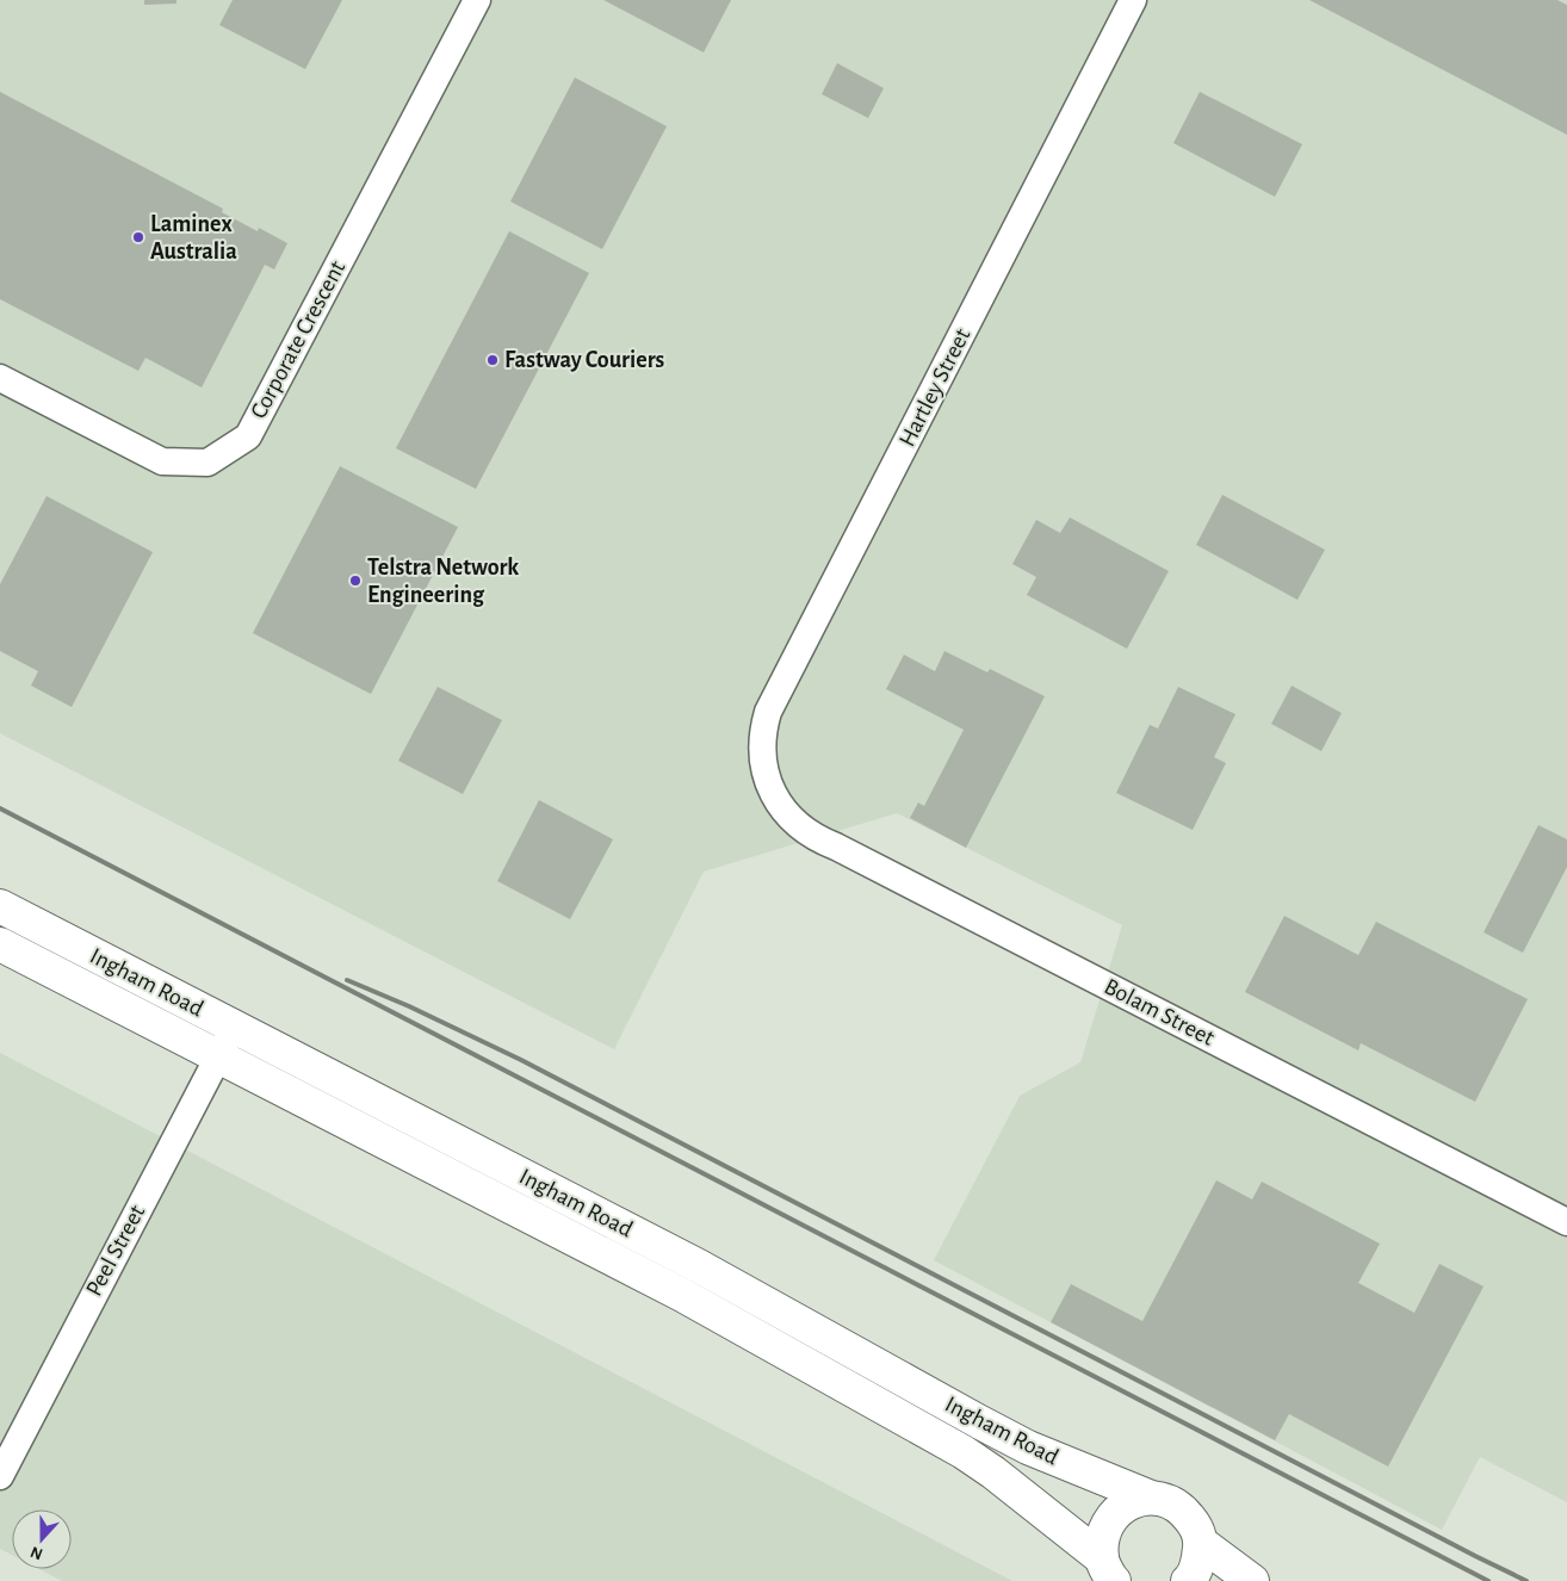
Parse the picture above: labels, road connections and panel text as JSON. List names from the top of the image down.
{
  "streets": {
    "main road": ["Ingham Road"],
    "street": [
      "Corporate Crescent",
      "Hartley Street",
      "Bolam Street",
      "Peel Street"
    ]
  },
  "crossings": [
    ["Hartley Street", "Bolam Street"],
    ["Ingham Road", "Peel Street"]
  ],
  "places": ["Laminex Australia", "Fastway Couriers", "Telstra Network Engineering"],
  "north": "bottom"
}
